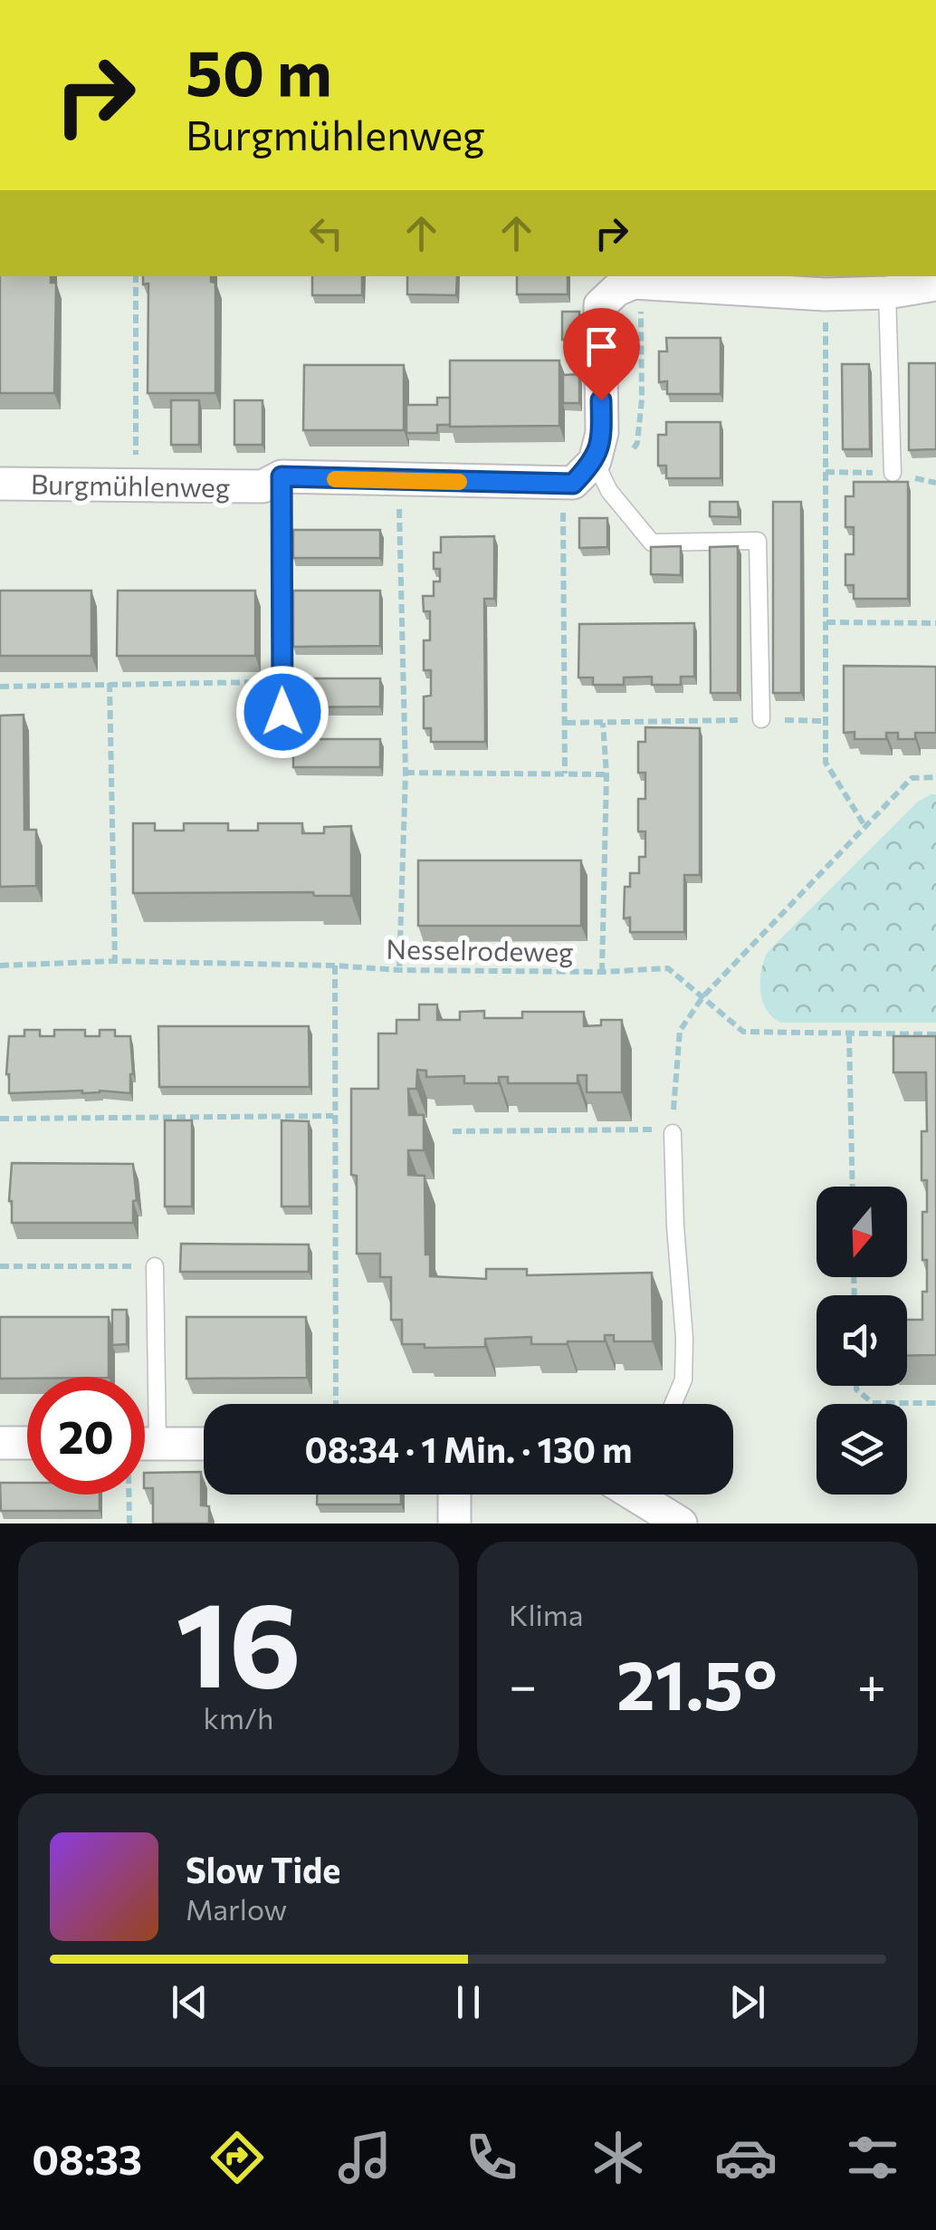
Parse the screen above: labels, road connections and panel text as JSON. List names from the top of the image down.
{
  "streets": {
    "street": ["Burgmühlenweg"],
    "path": ["Nesselrodeweg"]
  },
  "north": "bottom",
  "page": {
    "turn": ["50 m", "Burgmühlenweg"],
    "limit": "20",
    "trip": "08:34 · 1 Min. · 130 m",
    "tile": [
      ["16", "km/h"],
      "Klima"
    ],
    "heat": ["−", "21.5°", "+"],
    "song": ["Slow Tide", "Marlow"],
    "tabs": "08:33"
  }
}
